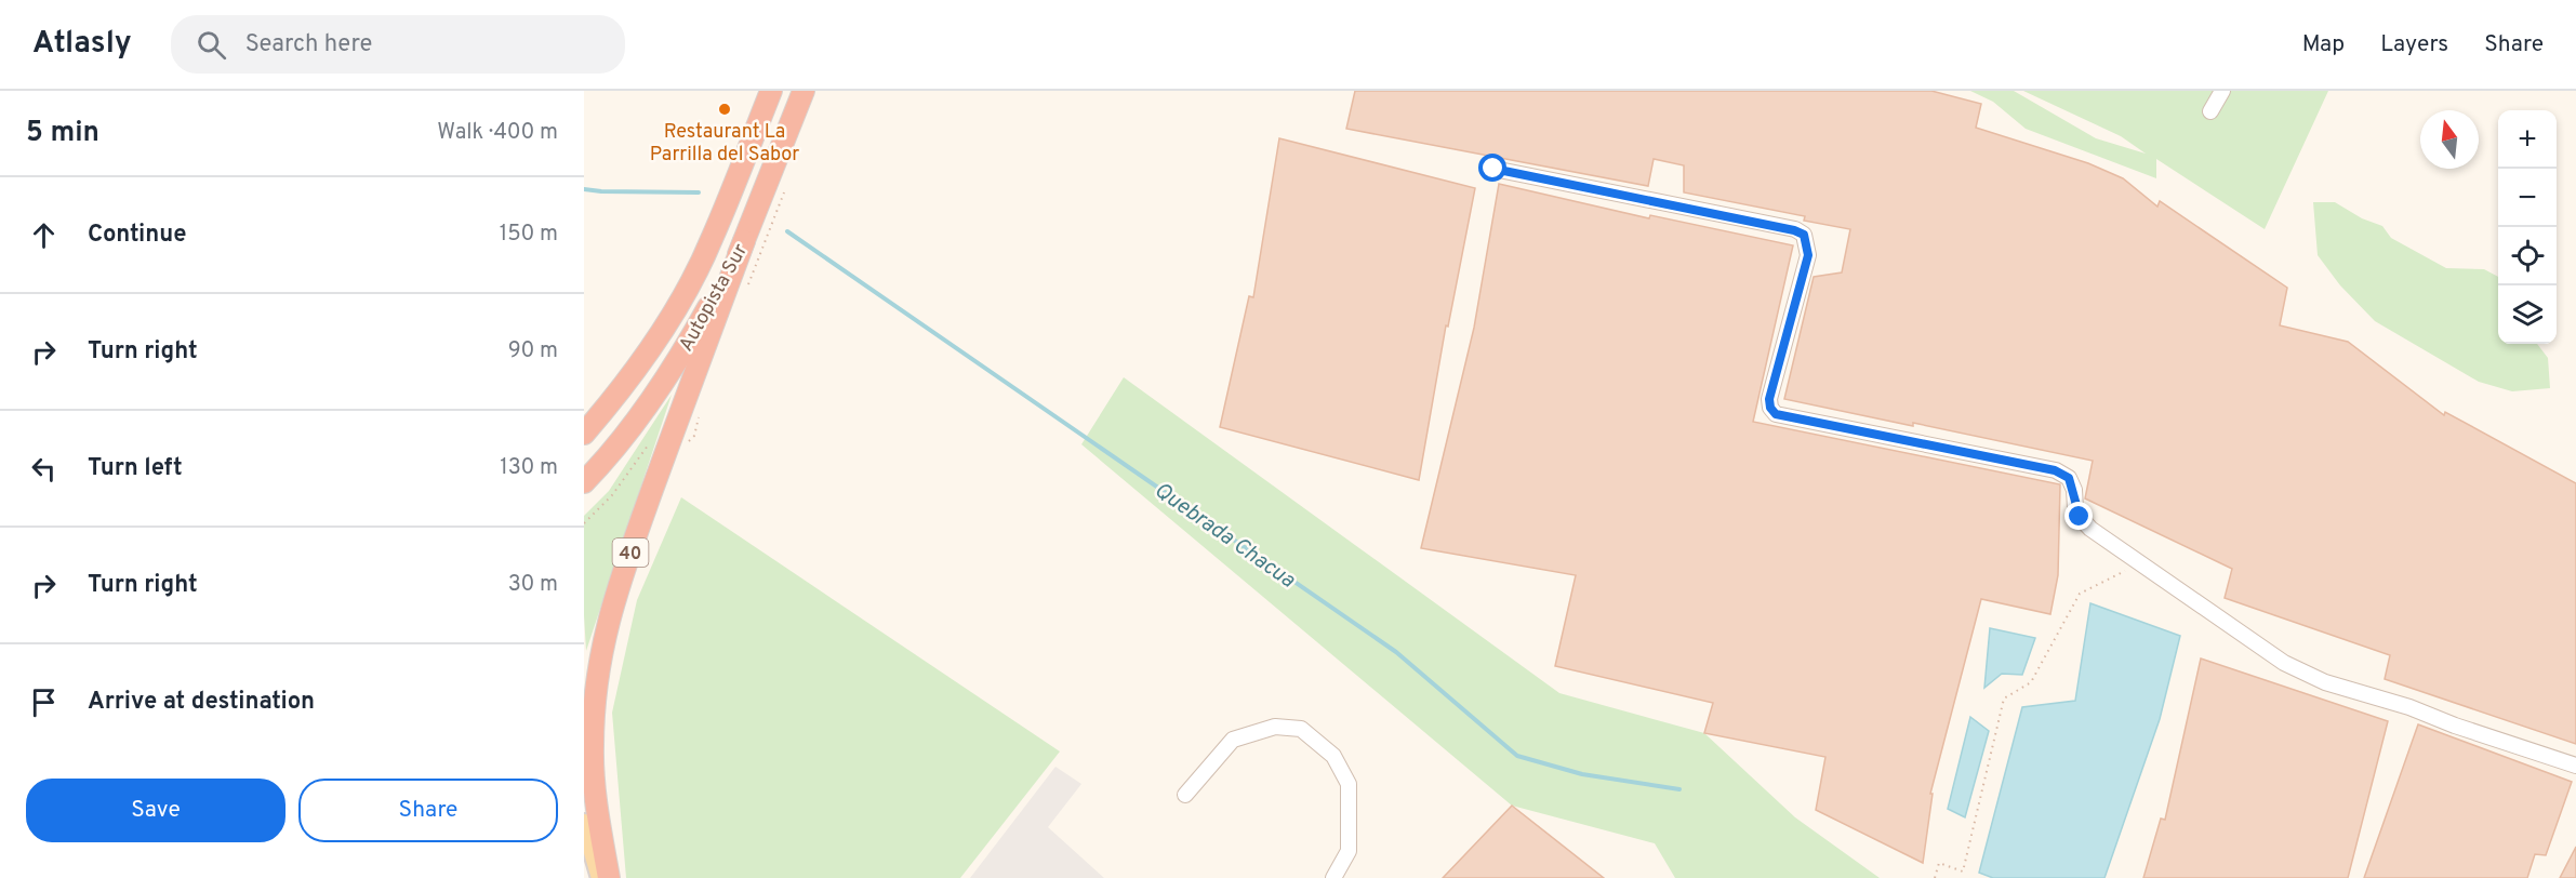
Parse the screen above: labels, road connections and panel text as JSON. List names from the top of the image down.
{
  "streets": {
    "highway": ["Autopista Sur", "40"]
  },
  "crossings": [
    ["Autopista Sur", "40"]
  ],
  "water": ["Quebrada Chacua"],
  "places": ["Restaurant La Parrilla del Sabor"],
  "north": "top",
  "page": {
    "header": "Atlasly",
    "search": "Search here",
    "nav": ["Map", "Layers", "Share"],
    "heading": ["5 min", "Walk · 400 m"],
    "map_buttons": ["+", "−"],
    "list": [
      ["Continue", "150 m"],
      ["Turn right", "90 m"],
      ["Turn left", "130 m"],
      ["Turn right", "30 m"],
      "Arrive at destination"
    ],
    "buttons": ["Save", "Share"]
  }
}
